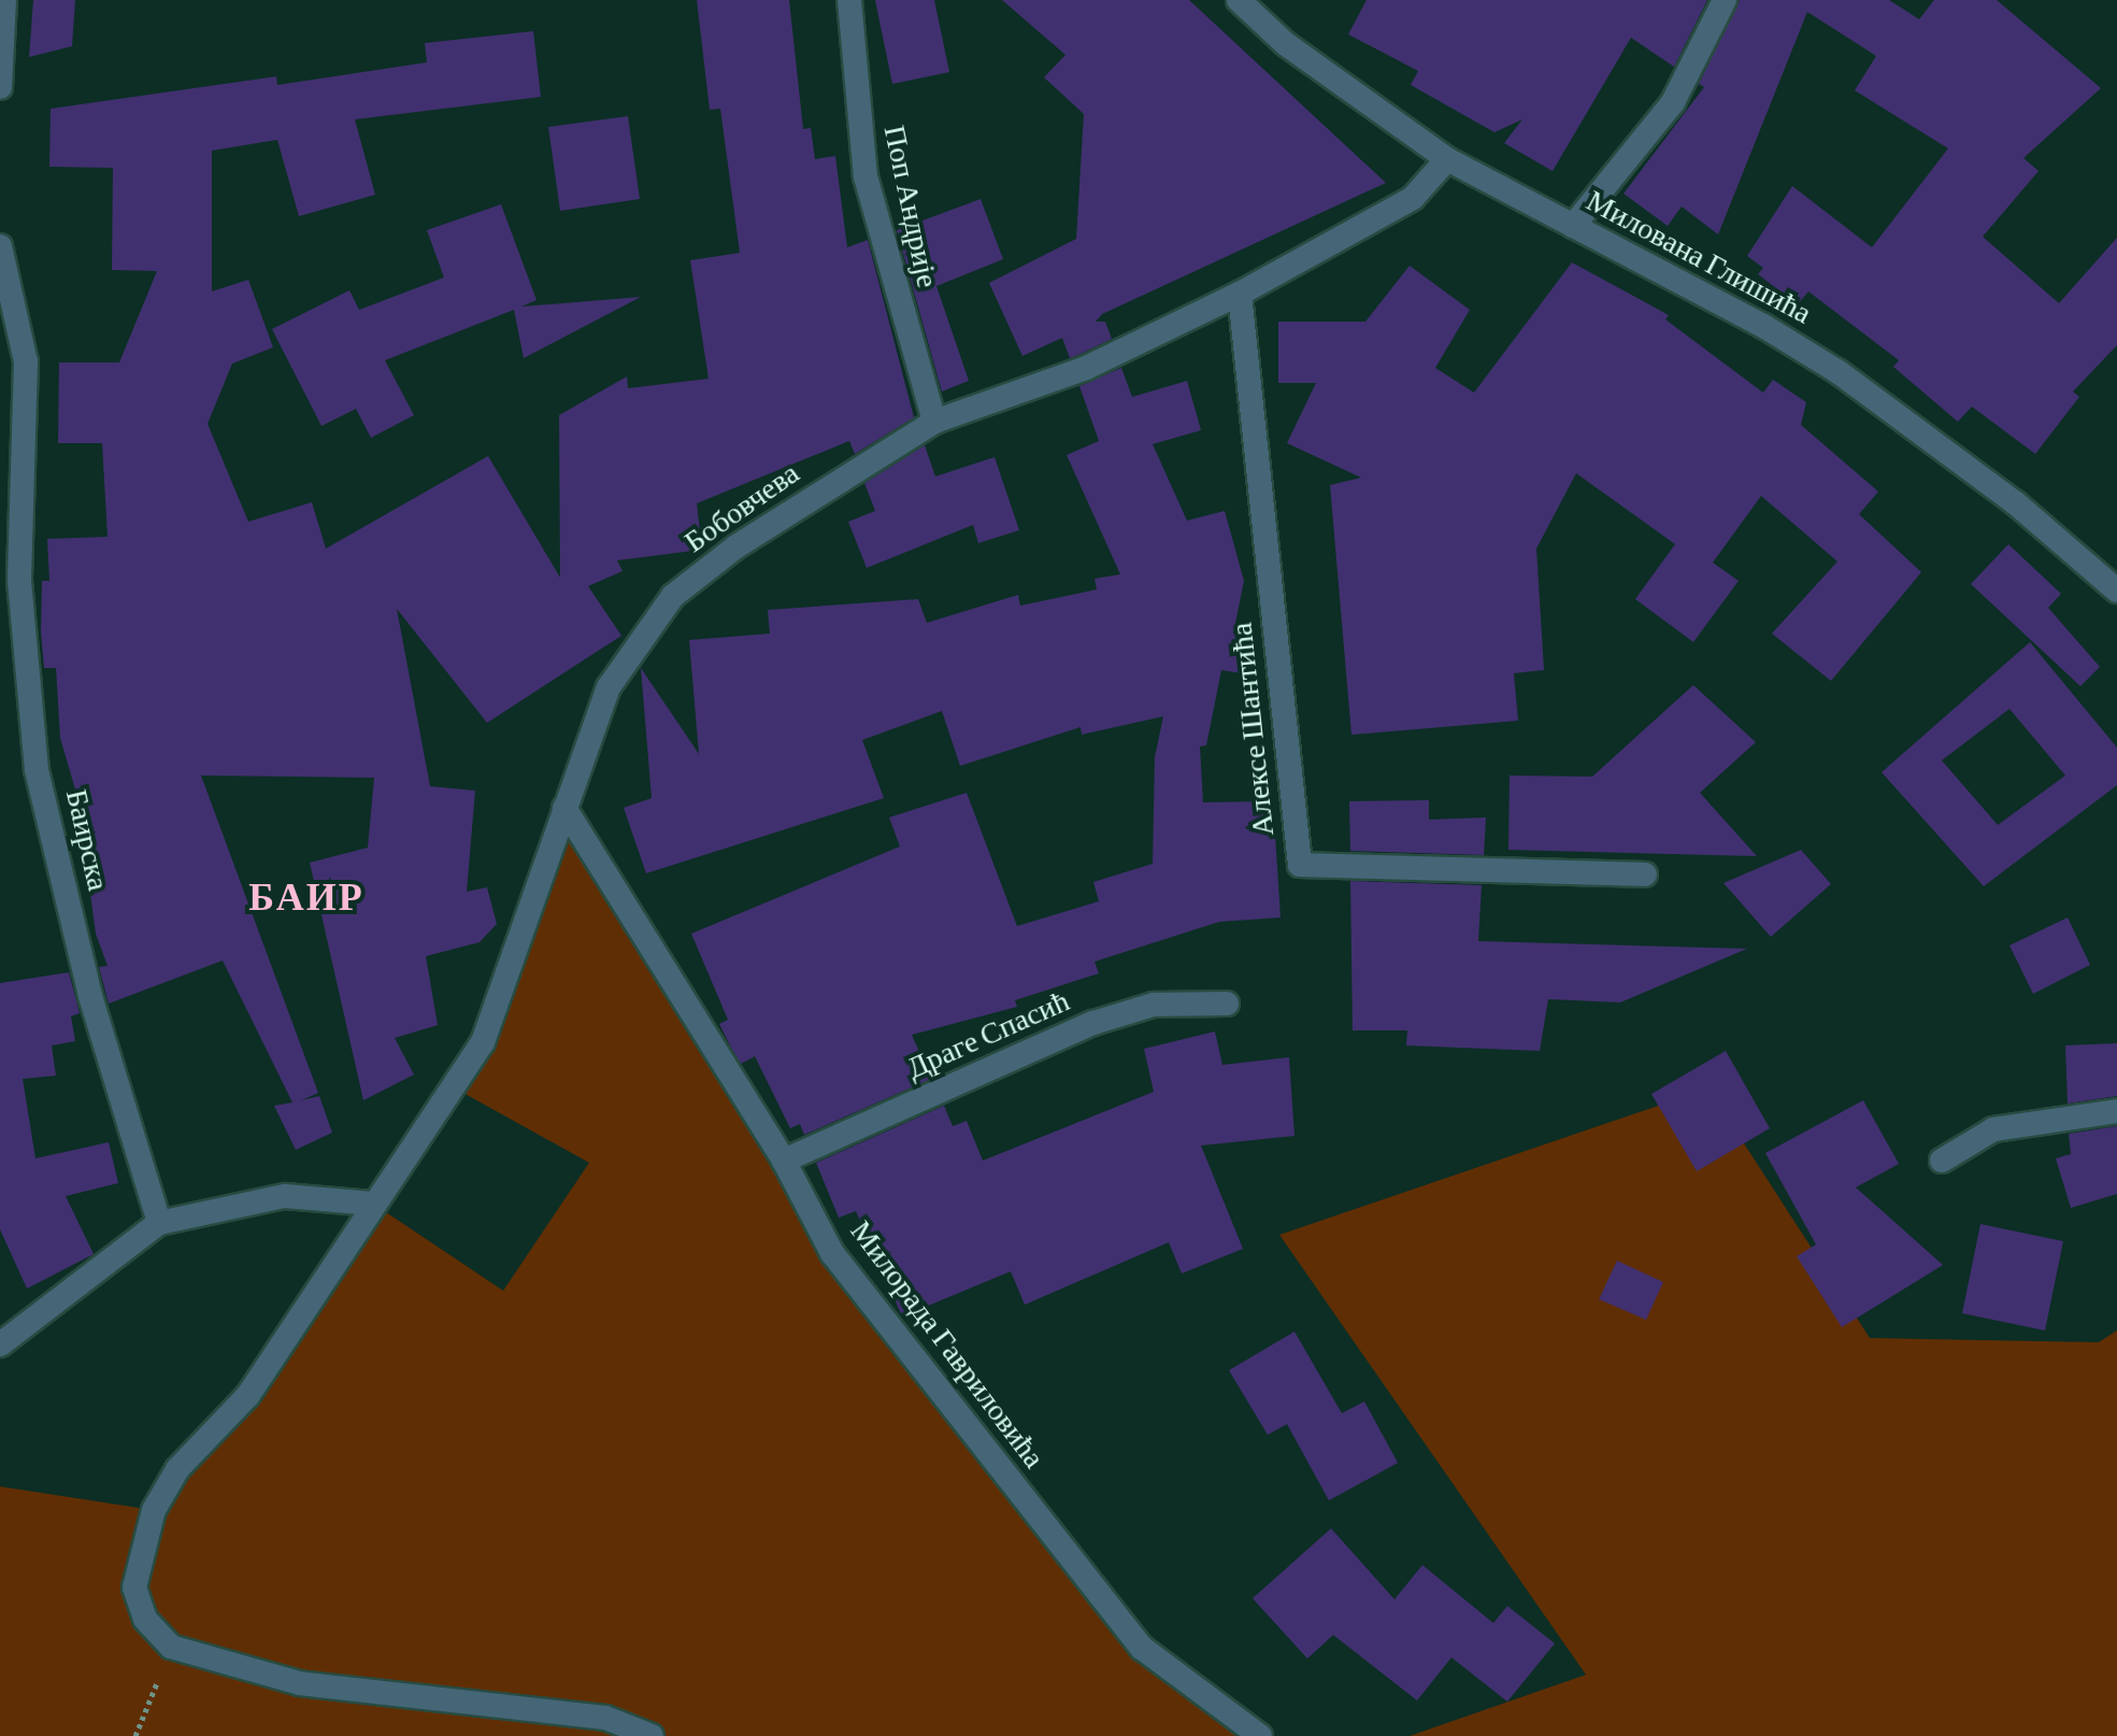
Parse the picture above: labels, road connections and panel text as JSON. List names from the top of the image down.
{
  "streets": {
    "street": [
      "Поп Андрије",
      "Милована Глишића",
      "Бобовчева",
      "Алексе Шантића",
      "Баирска",
      "Драге Спасић",
      "Милорада Гавриловића"
    ]
  },
  "crossings": [
    ["Поп Андрије", "Бобовчева"],
    ["Милована Глишића", "Бобовчева"],
    ["Бобовчева", "Алексе Шантића"],
    ["Бобовчева", "Милорада Гавриловића"],
    ["Драге Спасић", "Милорада Гавриловића"]
  ],
  "districts": ["БАИР"]
}
